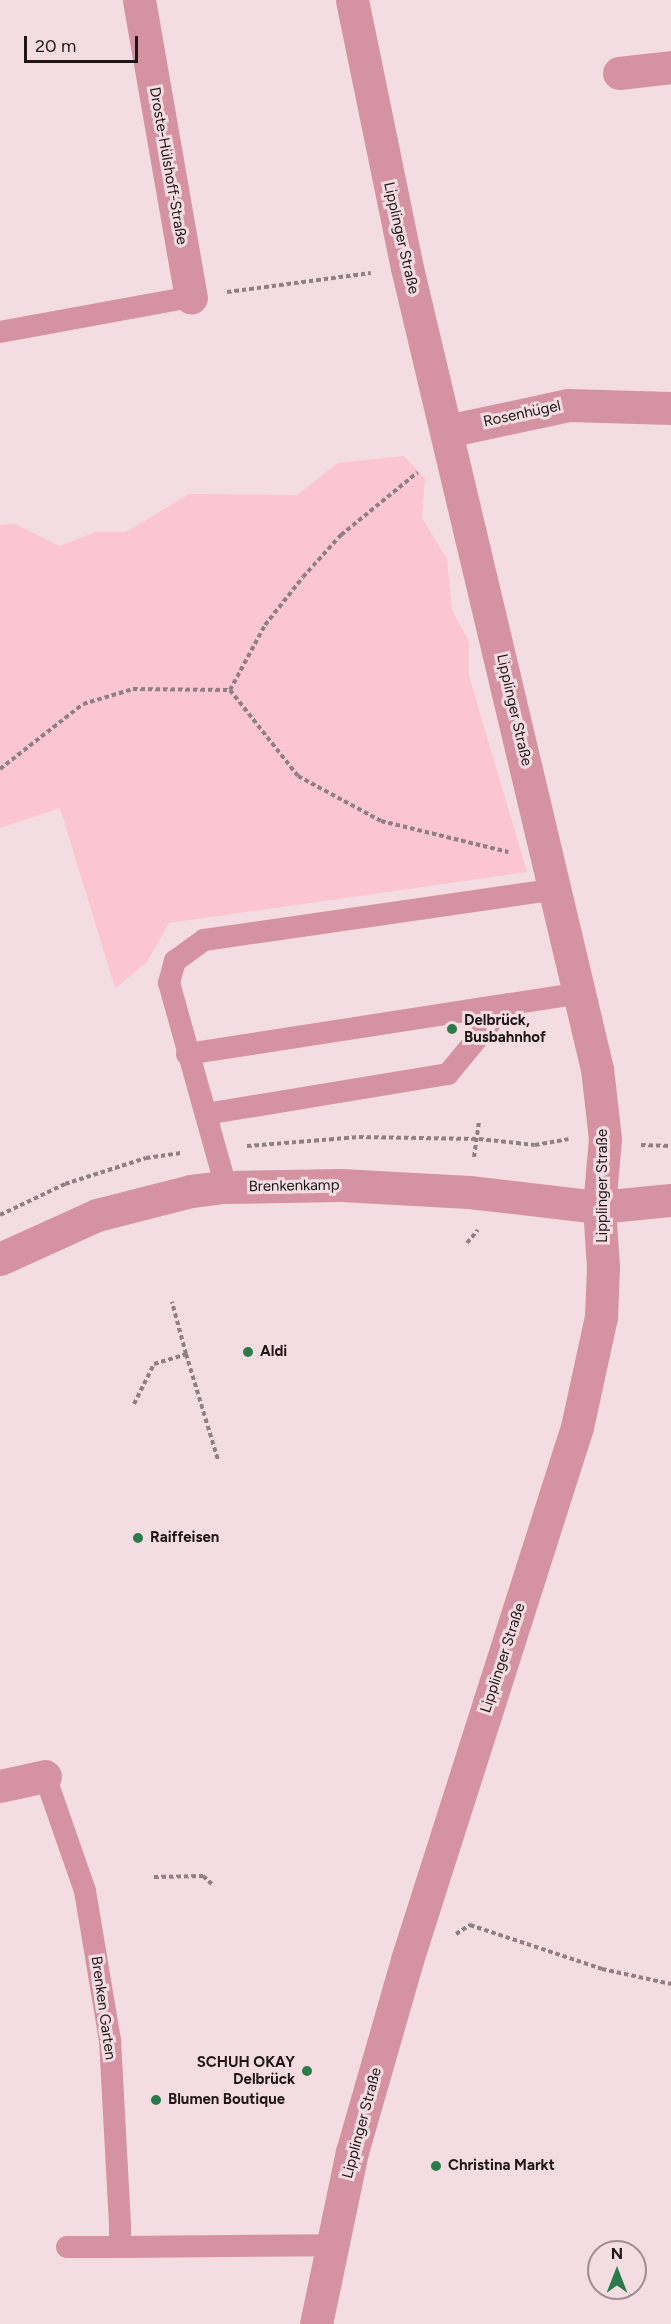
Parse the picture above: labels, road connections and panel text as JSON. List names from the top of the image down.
{
  "streets": {
    "street": [
      "Droste-Hülshoff-Straße",
      "Lipplinger Straße",
      "Rosenhügel",
      "Brenkenkamp"
    ],
    "lane": ["Brenken Garten"]
  },
  "crossings": [
    ["Lipplinger Straße", "Rosenhügel"],
    ["Lipplinger Straße", "Brenkenkamp"]
  ],
  "places": [
    "Delbrück, Busbahnhof",
    "Aldi",
    "Raiffeisen",
    "SCHUH OKAY Delbrück",
    "Blumen Boutique",
    "Christina Markt"
  ],
  "scale_bar": "20 m",
  "north": "top"
}
